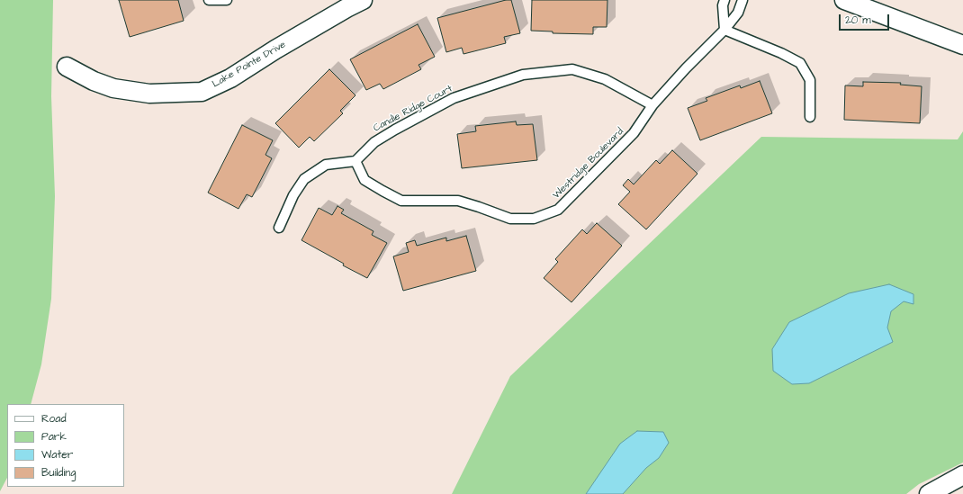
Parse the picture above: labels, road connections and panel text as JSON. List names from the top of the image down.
{
  "streets": {
    "street": ["Lake Pointe Drive"],
    "lane": ["Candle Ridge Court", "Westridge Boulevard"]
  },
  "crossings": [
    ["Candle Ridge Court", "Westridge Boulevard"]
  ],
  "legend": [
    "Road",
    "Park",
    "Water",
    "Building"
  ],
  "scale_bar": "20 m"
}
